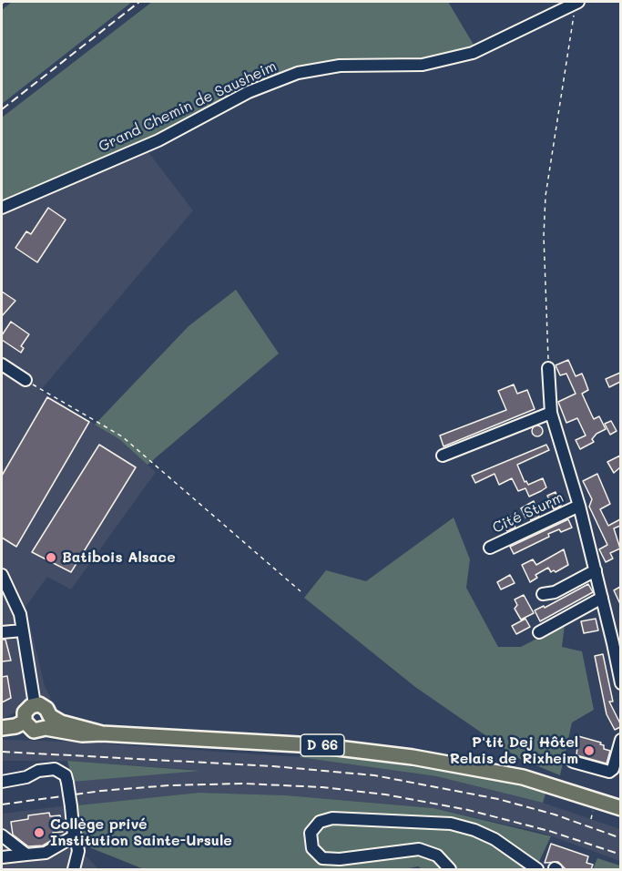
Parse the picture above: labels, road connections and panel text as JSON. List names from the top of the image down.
{
  "streets": {
    "main road": ["D 66"],
    "street": ["Grand Chemin de Sausheim", "Cité Sturm"]
  },
  "places": ["Batibois Alsace", "P'tit Dej Hôtel Relais de Rixheim", "Collège privé Institution Sainte-Ursule"]
}
